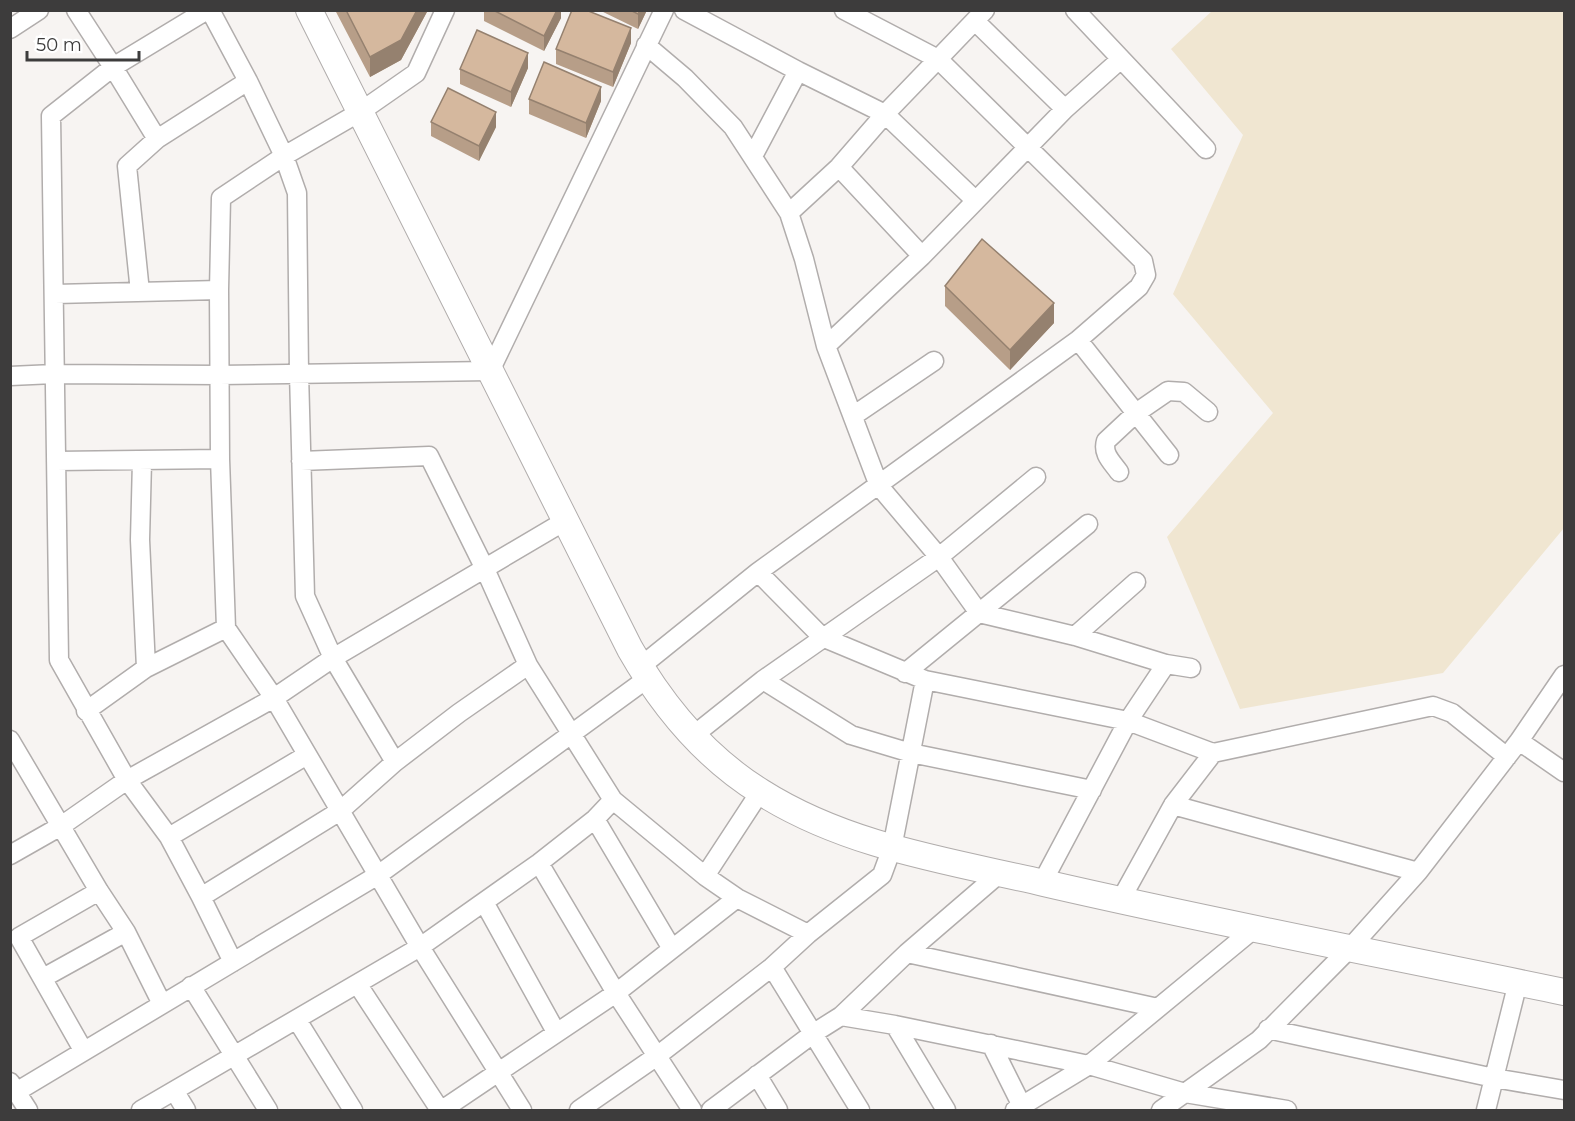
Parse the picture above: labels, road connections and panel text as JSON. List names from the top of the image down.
{
  "scale_bar": "50 m"
}
